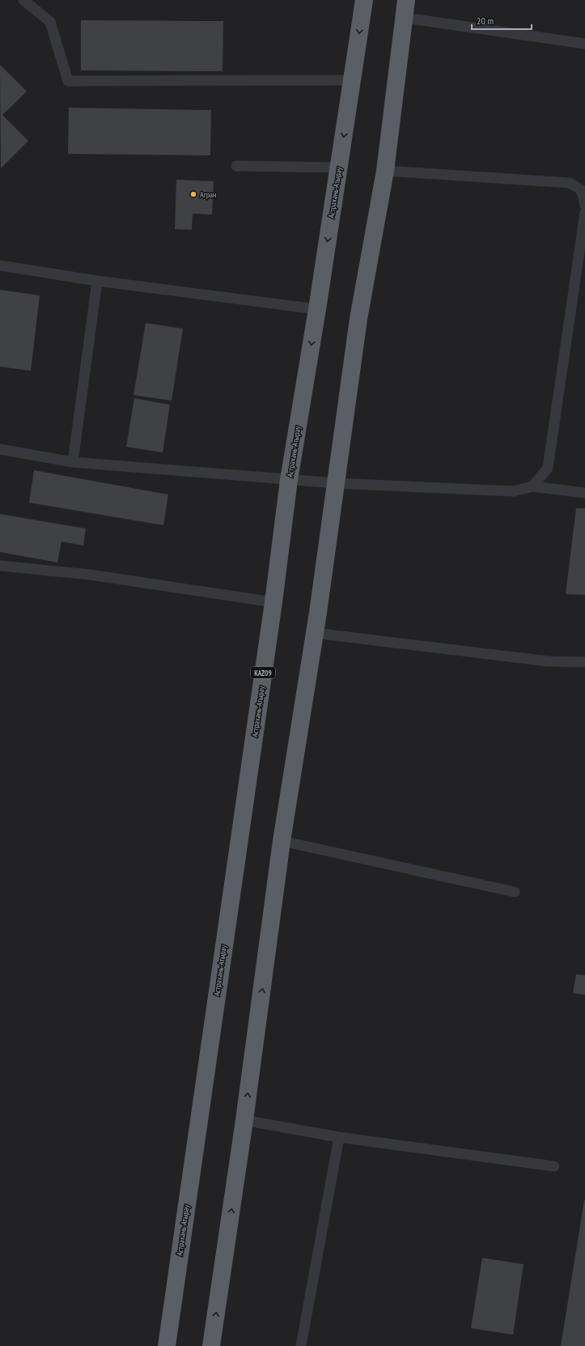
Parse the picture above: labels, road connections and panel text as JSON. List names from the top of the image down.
{
  "streets": {
    "highway": ["Астрахань-Атырау", "KAZ09"]
  },
  "places": ["Агран"],
  "scale_bar": "20 m"
}
